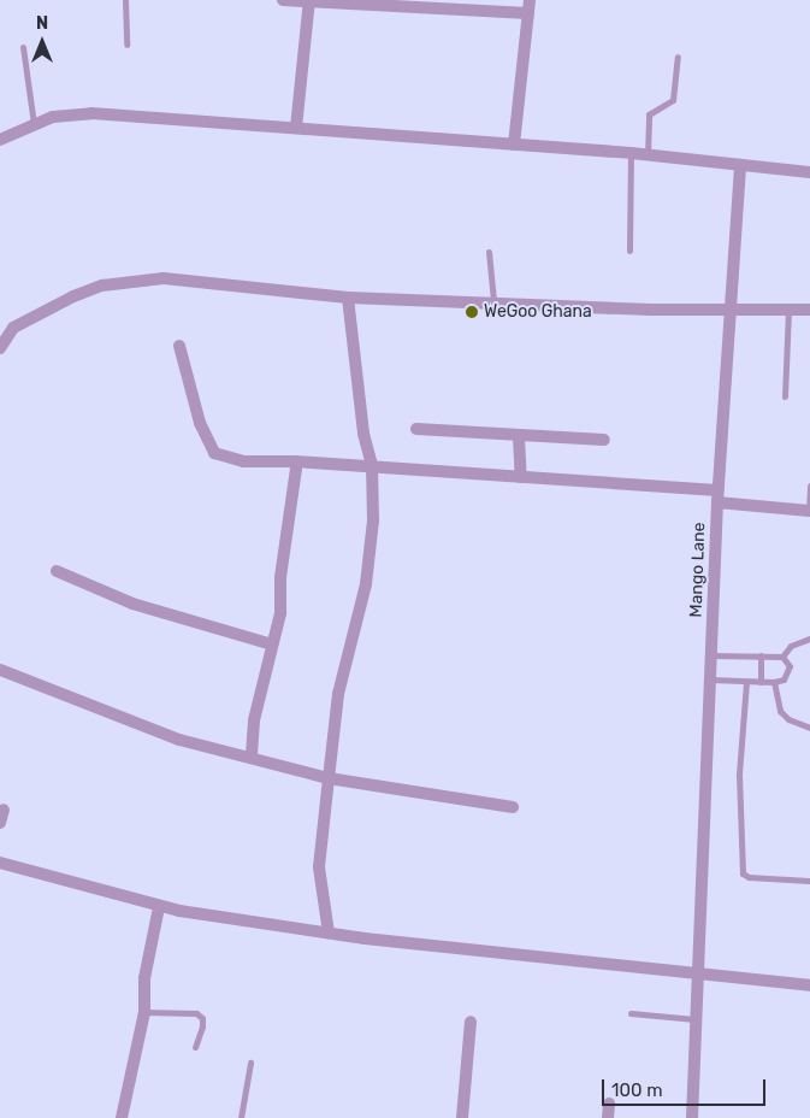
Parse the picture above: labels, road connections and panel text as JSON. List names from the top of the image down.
{
  "streets": {
    "street": ["Mango Lane"]
  },
  "places": ["WeGoo Ghana"],
  "scale_bar": "100 m",
  "north": "top"
}
